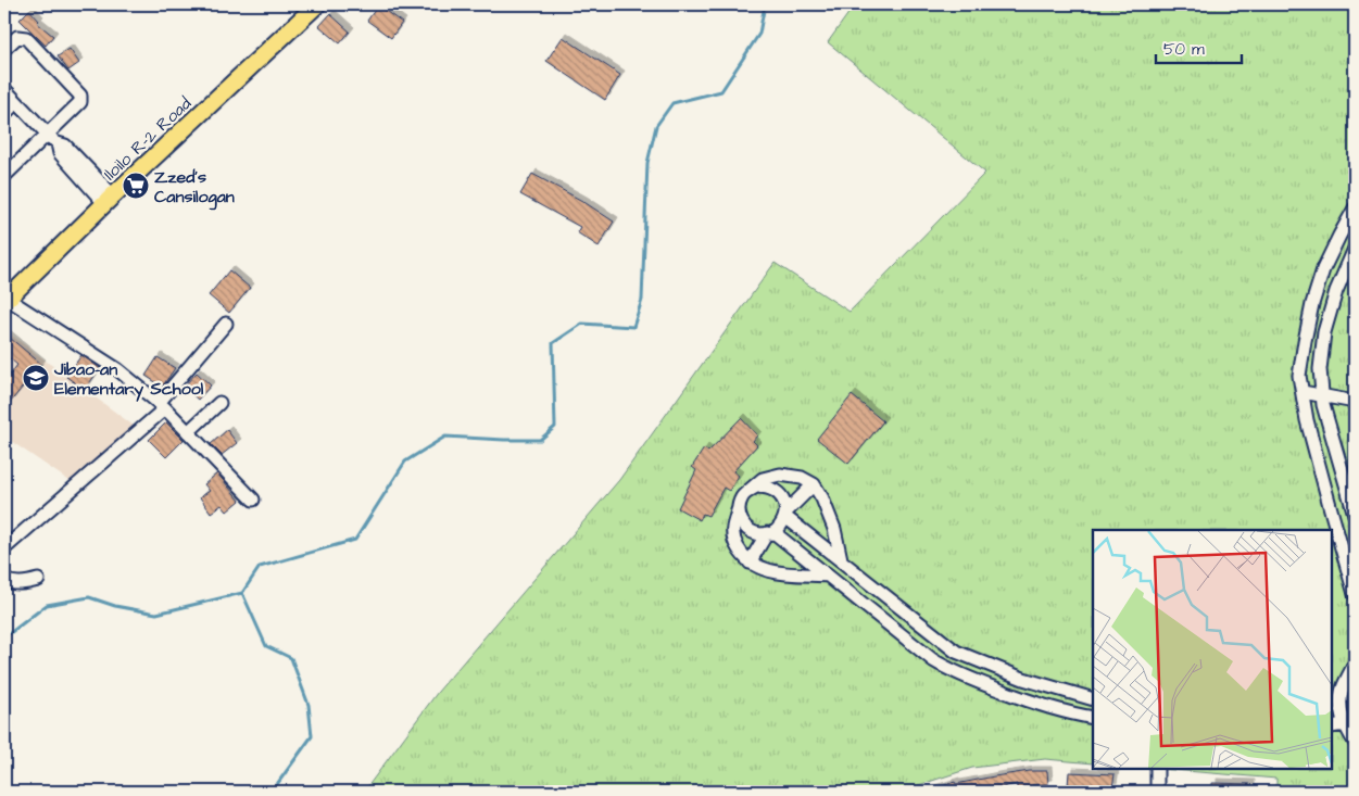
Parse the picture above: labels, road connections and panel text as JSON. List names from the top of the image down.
{
  "streets": {
    "main road": ["Iloilo R-2 Road"]
  },
  "places": {
    "supermarket": ["Zzed's Cansilogan"],
    "school or university": ["Jibao-an Elementary School"]
  },
  "scale_bar": "50 m"
}
